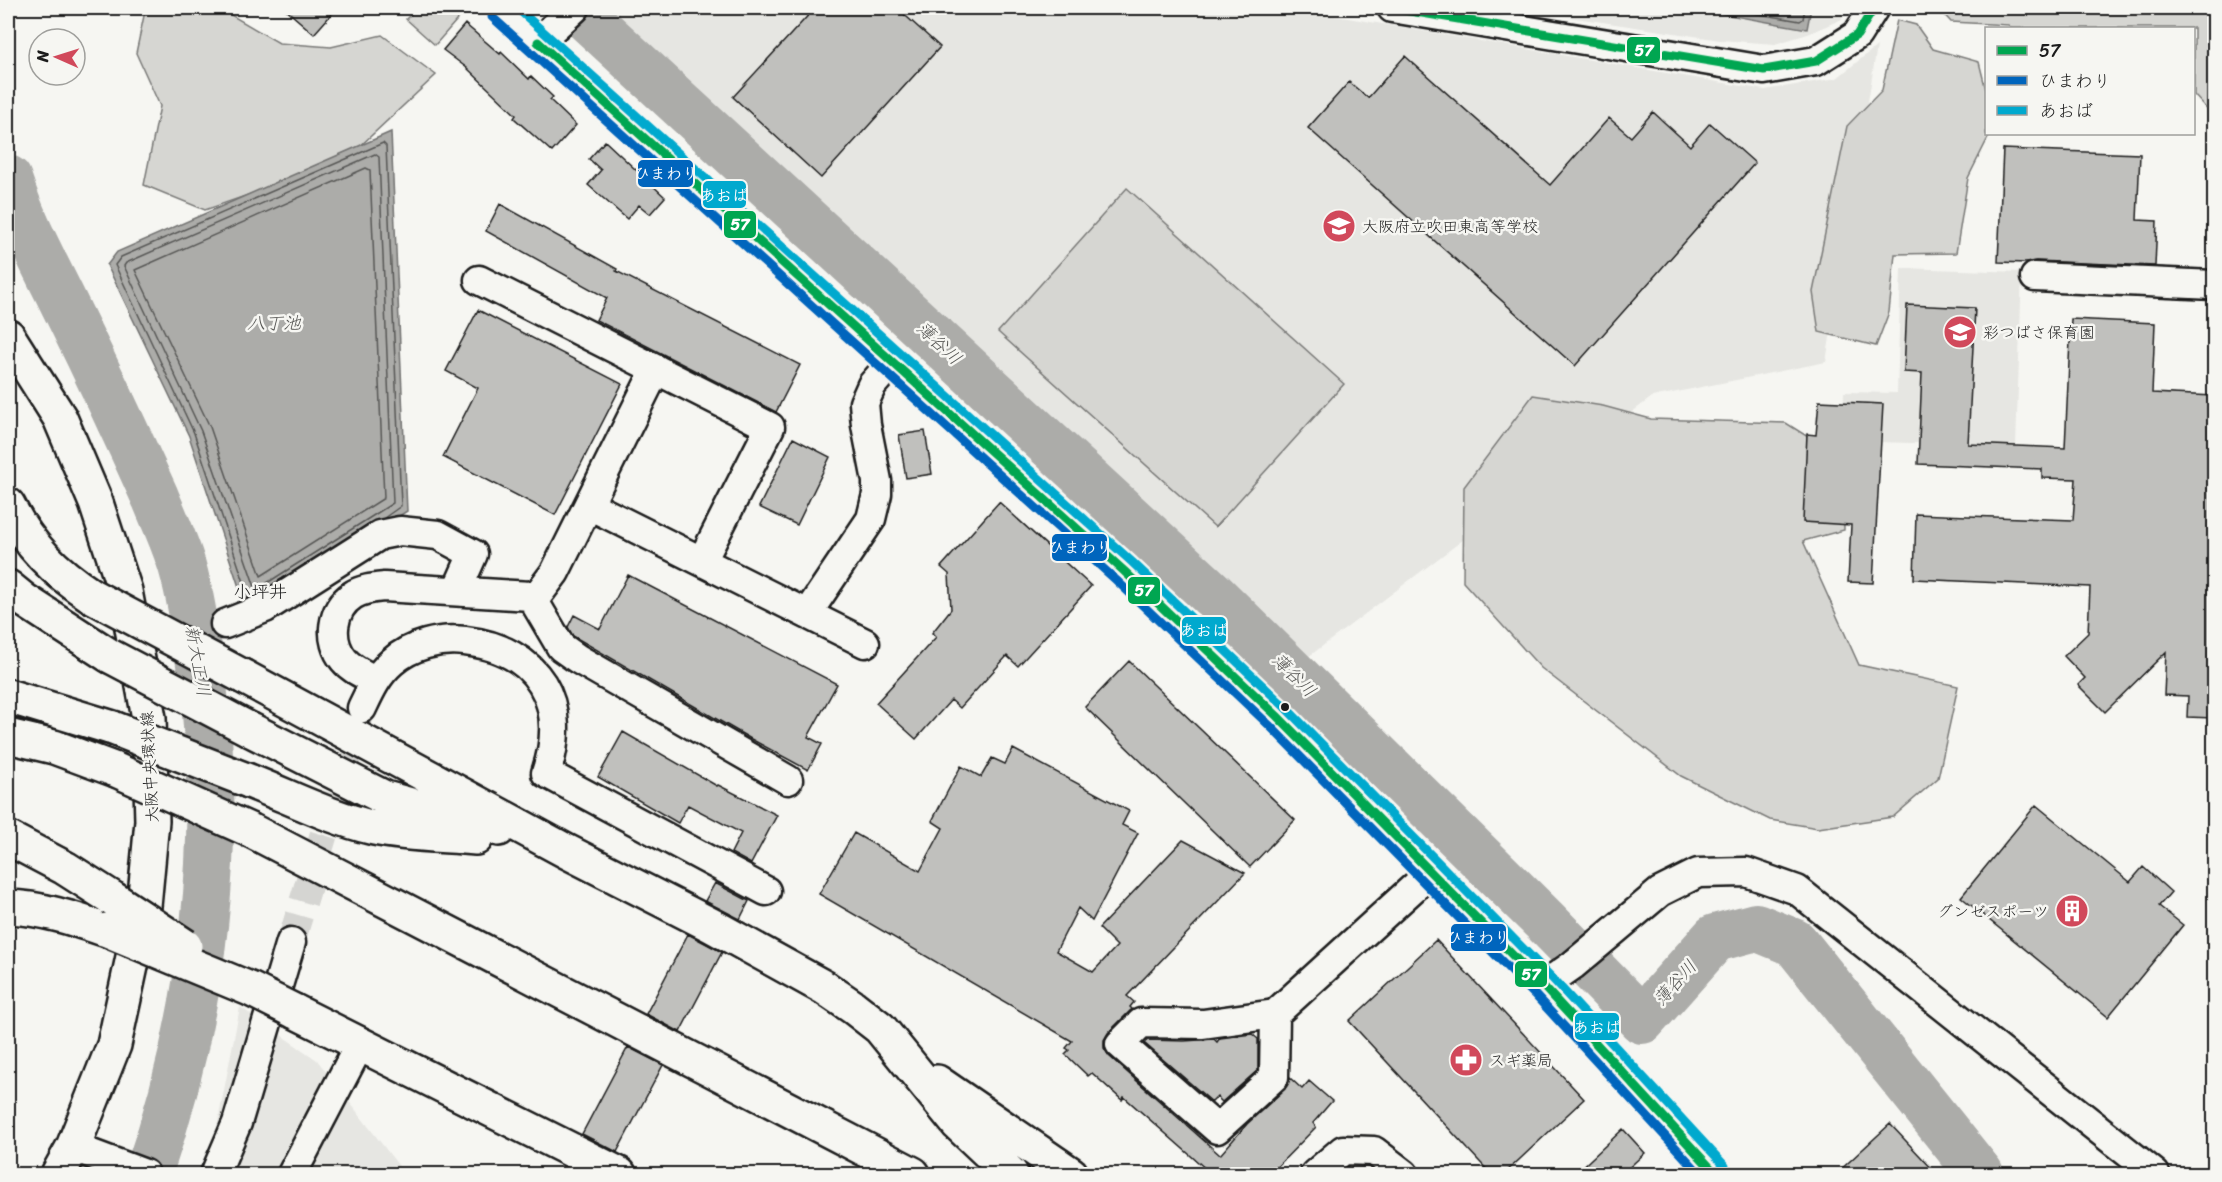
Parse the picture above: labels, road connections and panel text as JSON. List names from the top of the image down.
{
  "streets": {
    "main road": ["大阪中央環状線"]
  },
  "districts": ["小坪井"],
  "water": ["八丁池", "薄谷川", "新大正川"],
  "places": {
    "school or university": ["大阪府立吹田東高等学校", "彩つばさ保育園"],
    "building": ["グンゼスポーツ"],
    "pharmacy": ["スギ薬局"]
  },
  "lines": ["transit line 57", "transit line あおば", "transit line ひまわり"],
  "legend": ["57", "ひまわり", "あおば"],
  "north": "left"
}
